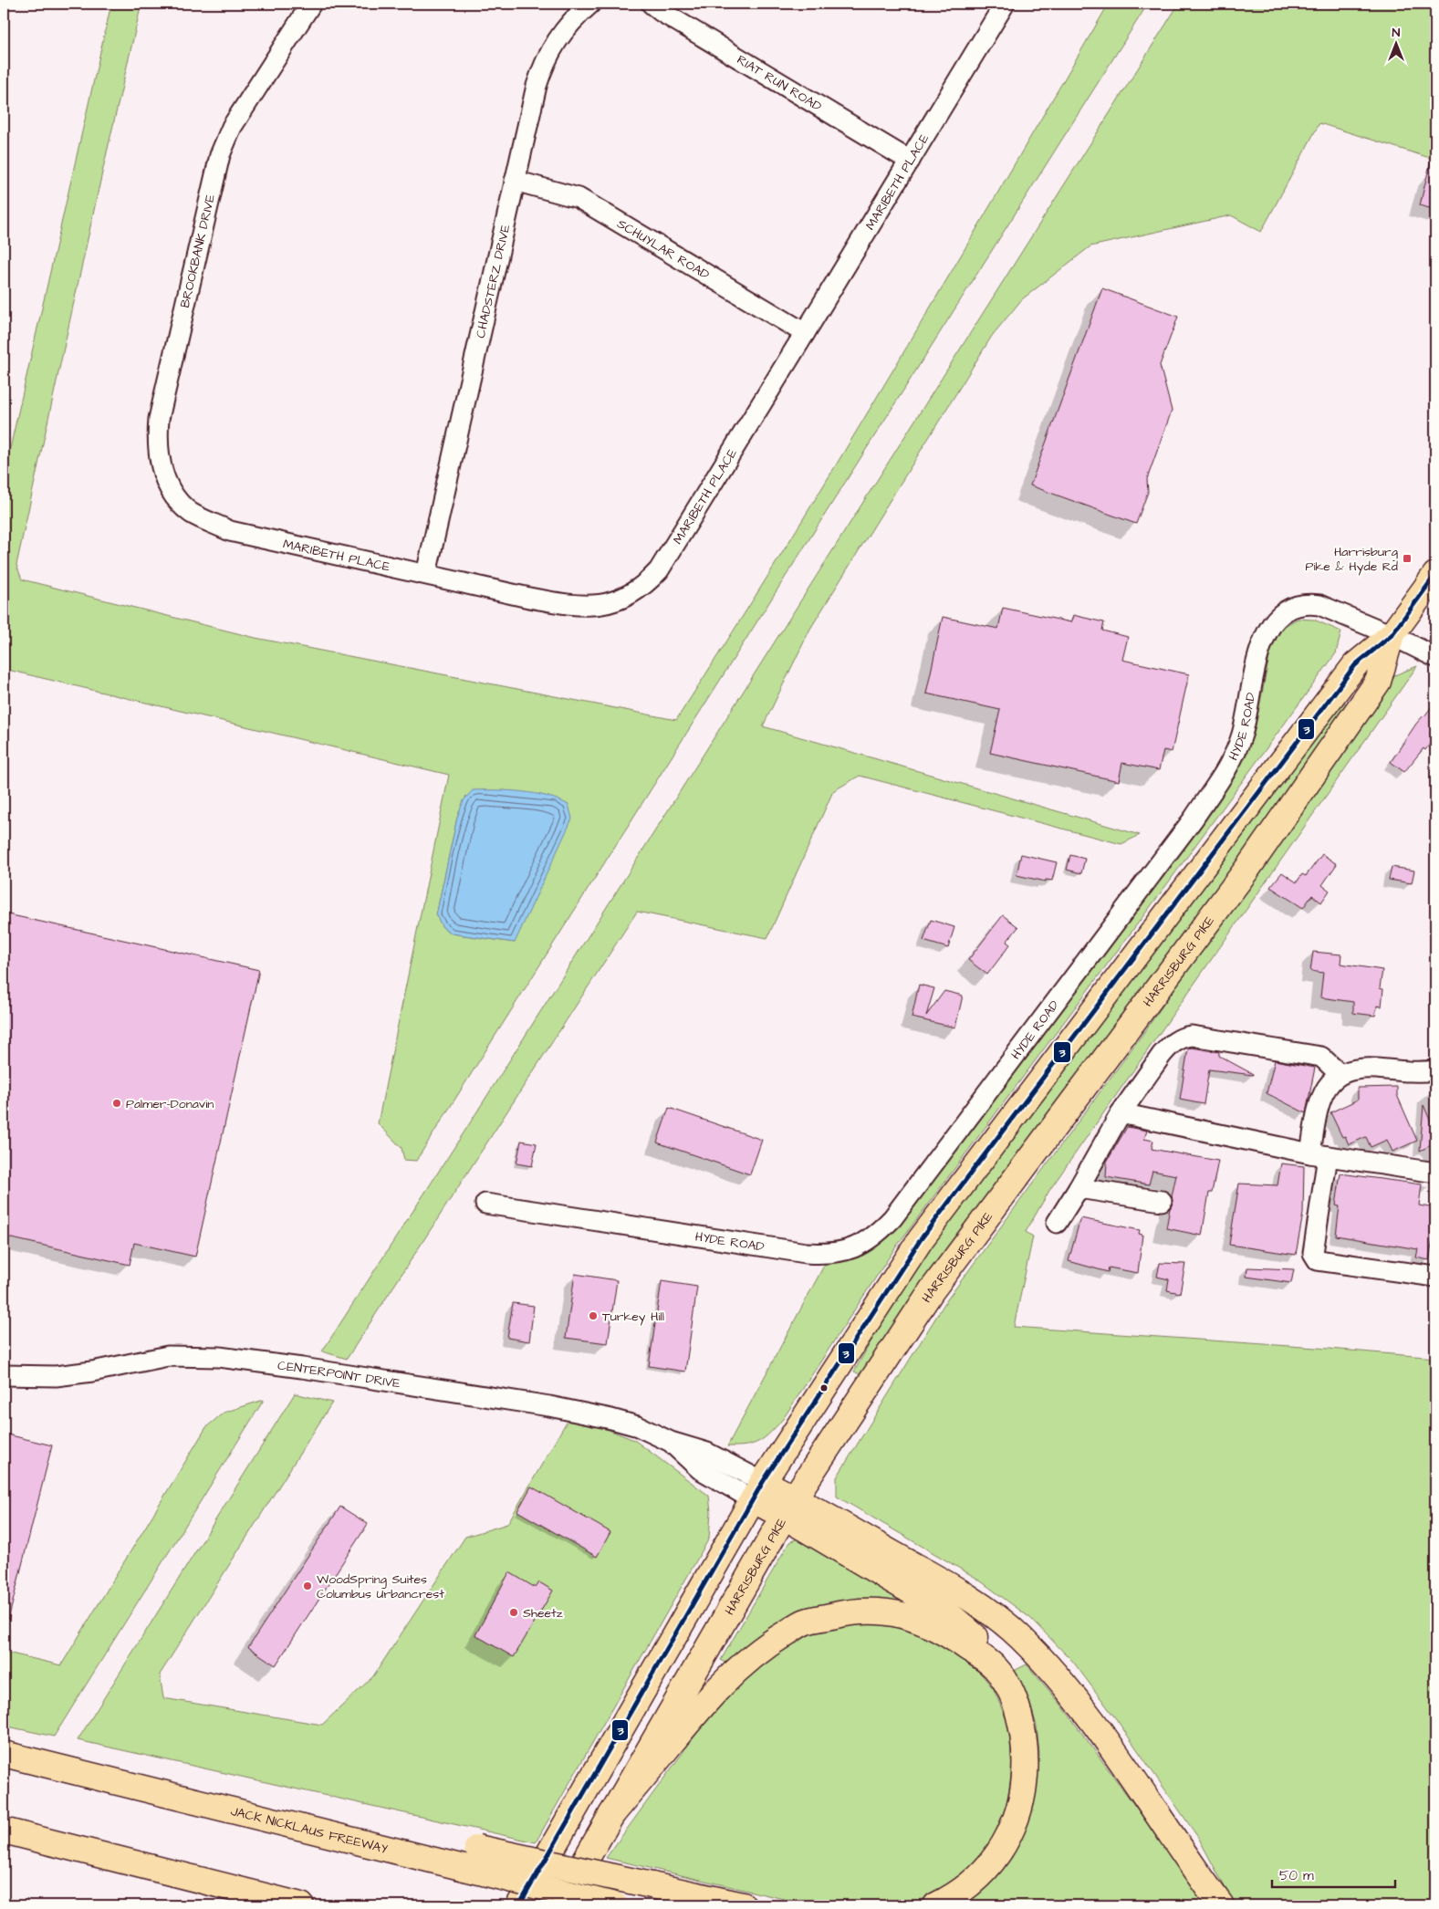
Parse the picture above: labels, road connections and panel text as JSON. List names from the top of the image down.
{
  "streets": {
    "main road": ["HARRISBURG PIKE", "JACK NICKLAUS FREEWAY"],
    "street": [
      "RIAT RUN ROAD",
      "MARIBETH PLACE",
      "SCHUYLAR ROAD",
      "BROOKBANK DRIVE",
      "CHADSTERZ DRIVE",
      "HYDE ROAD",
      "CENTERPOINT DRIVE"
    ]
  },
  "crossings": [
    ["RIAT RUN ROAD", "MARIBETH PLACE"],
    ["MARIBETH PLACE", "SCHUYLAR ROAD"],
    ["MARIBETH PLACE", "BROOKBANK DRIVE"],
    ["MARIBETH PLACE", "CHADSTERZ DRIVE"],
    ["SCHUYLAR ROAD", "CHADSTERZ DRIVE"],
    ["HYDE ROAD", "HARRISBURG PIKE"],
    ["HARRISBURG PIKE", "CENTERPOINT DRIVE"]
  ],
  "places": {
    "transit": ["Harrisburg Pike & Hyde Rd"],
    "other": [
      "Palmer-Donavin",
      "Turkey Hill",
      "WoodSpring Suites Columbus Urbancrest",
      "Sheetz"
    ]
  },
  "lines": ["transit line 3"],
  "scale_bar": "50 m",
  "north": "top"
}
